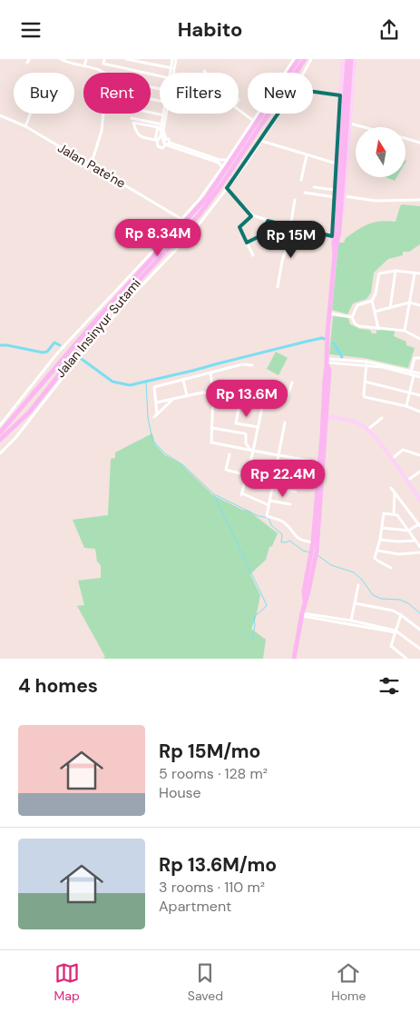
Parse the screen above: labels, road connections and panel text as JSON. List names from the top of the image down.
{
  "streets": {
    "highway": ["Jalan Insinyur Sutami"],
    "street": ["Jalan Pate'ne"]
  },
  "north": "top",
  "page": {
    "header": "Habito",
    "chip": [
      "Buy",
      "Rent",
      "Filters",
      "New"
    ],
    "price": [
      "Rp 8.34M",
      "Rp 15M",
      "Rp 13.6M",
      "Rp 22.4M"
    ],
    "heading": "4 homes",
    "list": [
      {
        "name": "Rp 15M/mo",
        "note": "5 rooms · 128 m² · House"
      },
      {
        "name": "Rp 13.6M/mo",
        "note": "3 rooms · 110 m² · Apartment"
      }
    ],
    "tabs": ["Map", "Saved", "Home"]
  }
}
